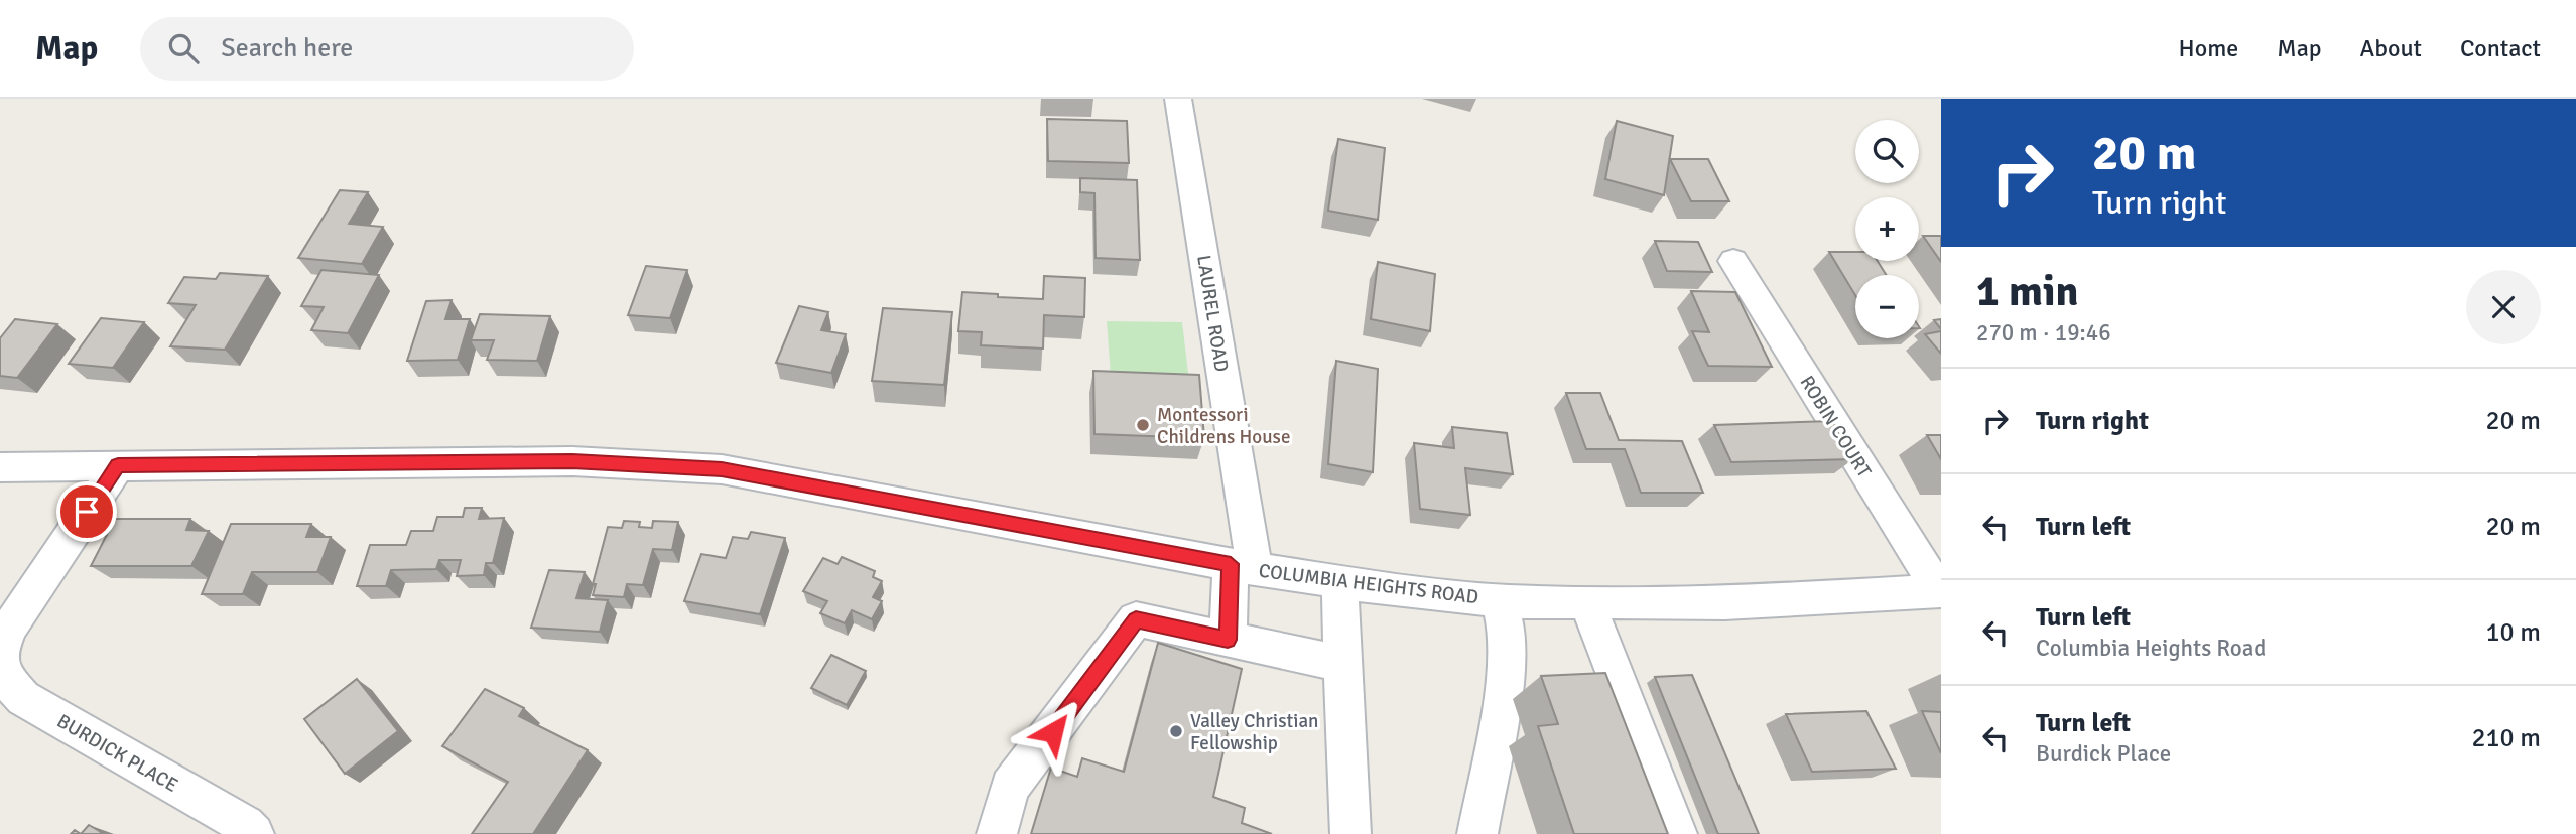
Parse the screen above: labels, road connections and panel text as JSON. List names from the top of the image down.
{
  "streets": {
    "street": [
      "LAUREL ROAD",
      "ROBIN COURT",
      "COLUMBIA HEIGHTS ROAD",
      "BURDICK PLACE"
    ]
  },
  "crossings": [
    ["LAUREL ROAD", "COLUMBIA HEIGHTS ROAD"],
    ["ROBIN COURT", "COLUMBIA HEIGHTS ROAD"],
    ["COLUMBIA HEIGHTS ROAD", "BURDICK PLACE"]
  ],
  "places": ["Montessori Childrens House", "Valley Christian Fellowship"],
  "page": {
    "header": "Map",
    "search": "Search here",
    "nav": [
      "Home",
      "Map",
      "About",
      "Contact"
    ],
    "turn": ["20 m", "Turn right"],
    "map_buttons": ["+", "−"],
    "heading": ["1 min", "270 m · 19:46"],
    "list": [
      {
        "name": "Turn right",
        "value": "20 m"
      },
      {
        "name": "Turn left",
        "value": "20 m"
      },
      {
        "name": "Turn left",
        "note": "Columbia Heights Road",
        "value": "10 m"
      },
      {
        "name": "Turn left",
        "note": "Burdick Place",
        "value": "210 m"
      }
    ]
  }
}
